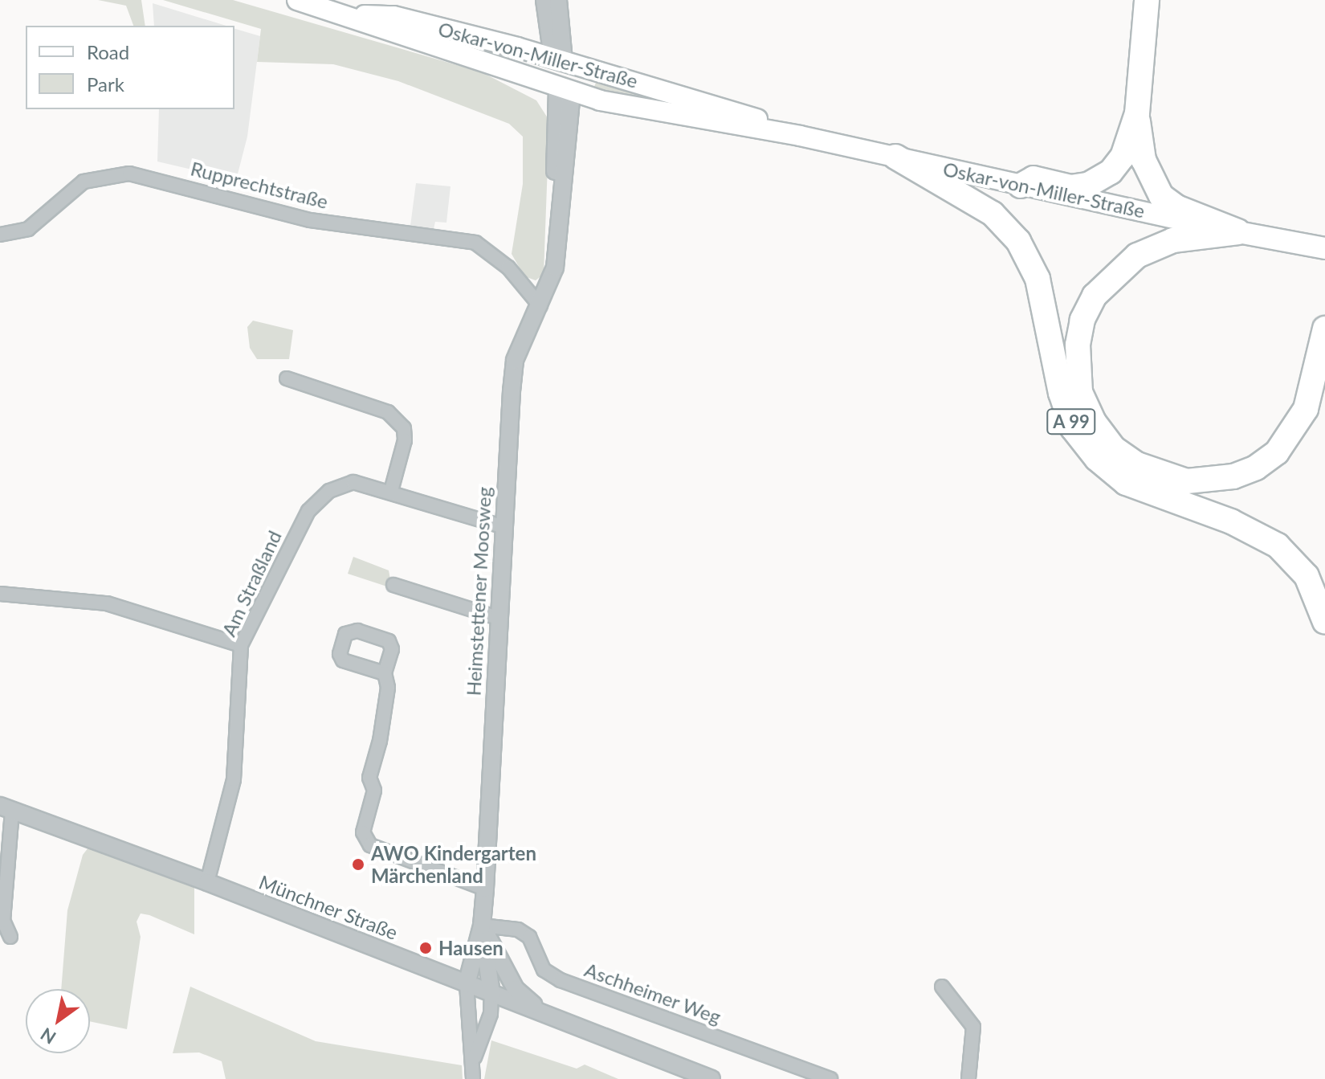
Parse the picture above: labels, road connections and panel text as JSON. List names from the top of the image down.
{
  "streets": {
    "highway": ["A 99"],
    "main road": ["Oskar-von-Miller-Straße"],
    "street": [
      "Rupprechtstraße",
      "Am Straßland",
      "Heimstettener Moosweg",
      "Münchner Straße",
      "Aschheimer Weg"
    ]
  },
  "crossings": [
    ["Oskar-von-Miller-Straße", "A 99"],
    ["Oskar-von-Miller-Straße", "Heimstettener Moosweg"],
    ["Rupprechtstraße", "Heimstettener Moosweg"],
    ["Am Straßland", "Heimstettener Moosweg"],
    ["Am Straßland", "Münchner Straße"],
    ["Heimstettener Moosweg", "Münchner Straße"],
    ["Heimstettener Moosweg", "Aschheimer Weg"]
  ],
  "places": ["AWO Kindergarten Märchenland", "Hausen"],
  "legend": ["Road", "Park"],
  "north": "bottom left"
}
